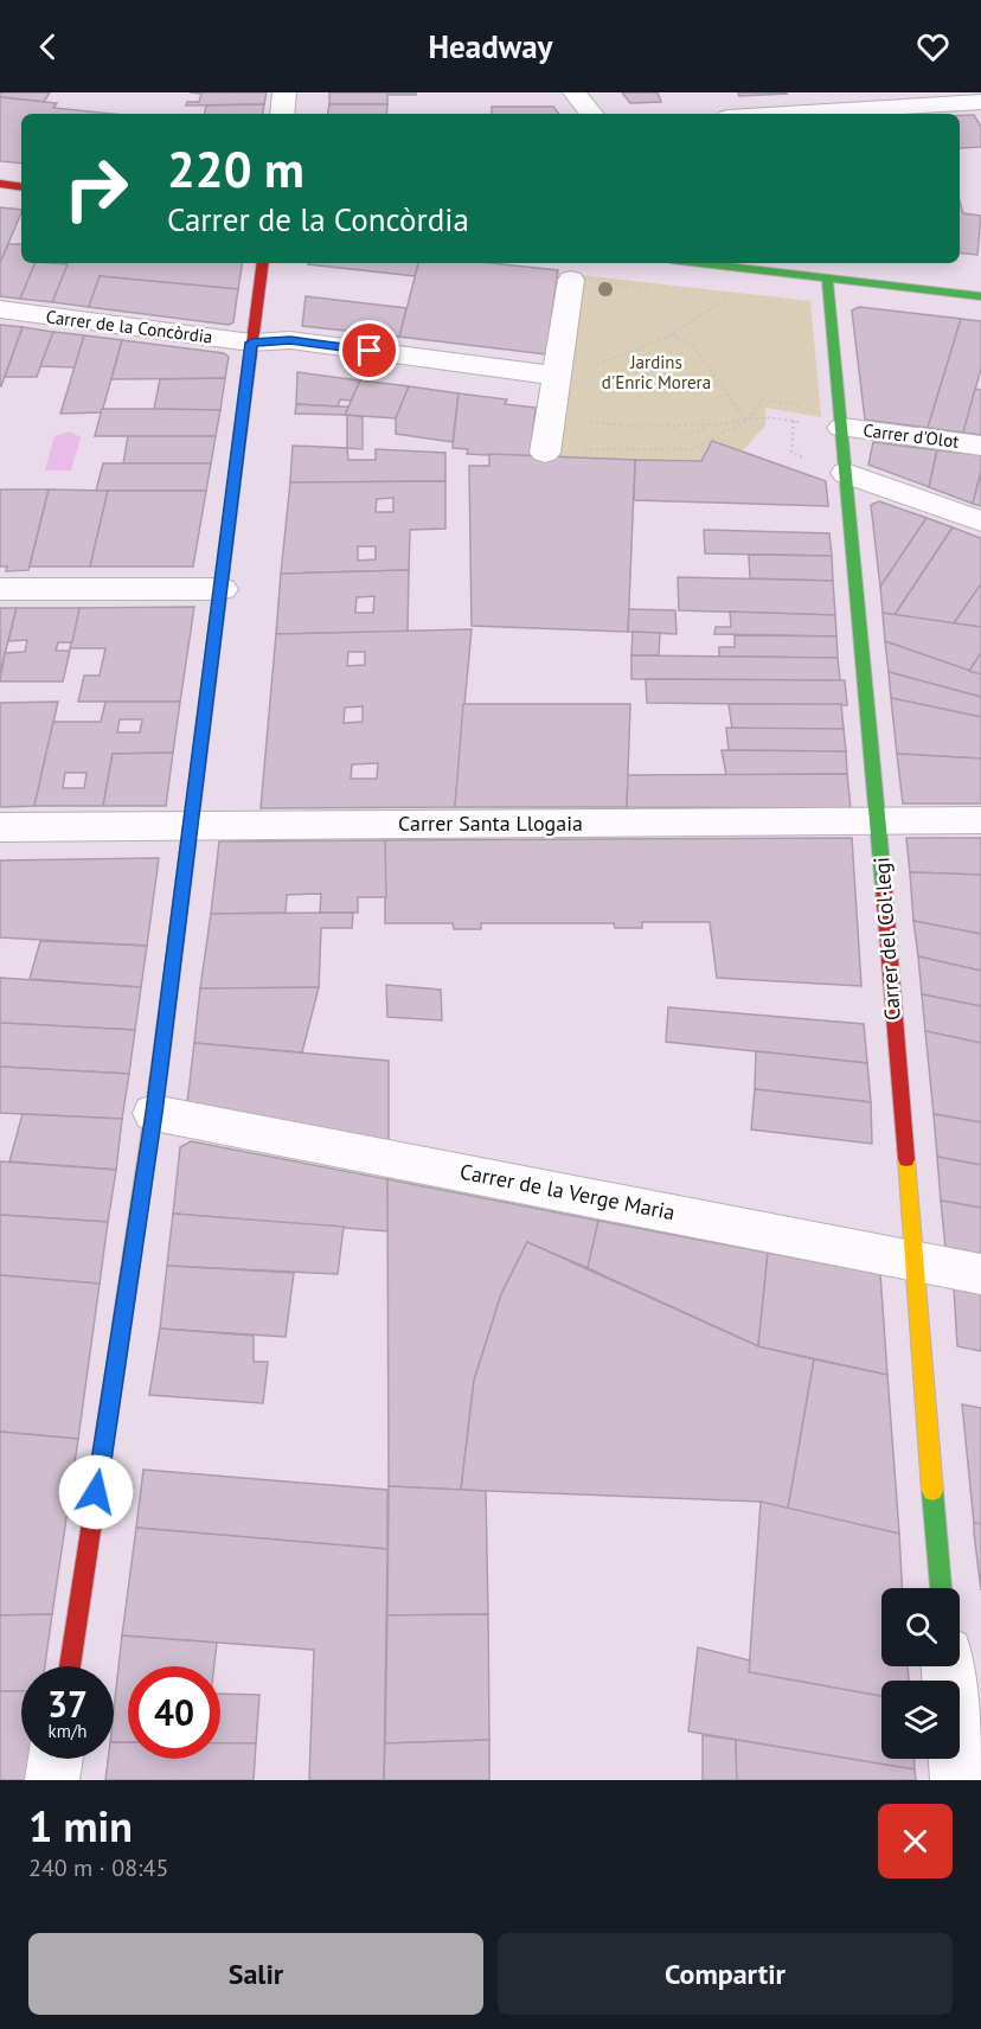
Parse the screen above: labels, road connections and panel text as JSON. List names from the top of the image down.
{
  "streets": {
    "street": [
      "Carrer de la Concòrdia",
      "Carrer d'Olot",
      "Carrer Santa Llogaia",
      "Carrer del Col·legi",
      "Carrer de la Verge Maria"
    ]
  },
  "crossings": [
    ["Carrer d'Olot", "Carrer del Col·legi"],
    ["Carrer Santa Llogaia", "Carrer del Col·legi"],
    ["Carrer del Col·legi", "Carrer de la Verge Maria"]
  ],
  "parks": ["Jardins d'Enric Morera"],
  "page": {
    "header": "Headway",
    "turn": ["220 m", "Carrer de la Concòrdia"],
    "speed": "37 km/h",
    "limit": "40",
    "heading": ["1 min", "240 m · 08:45"],
    "buttons": ["Salir", "Compartir"]
  }
}
